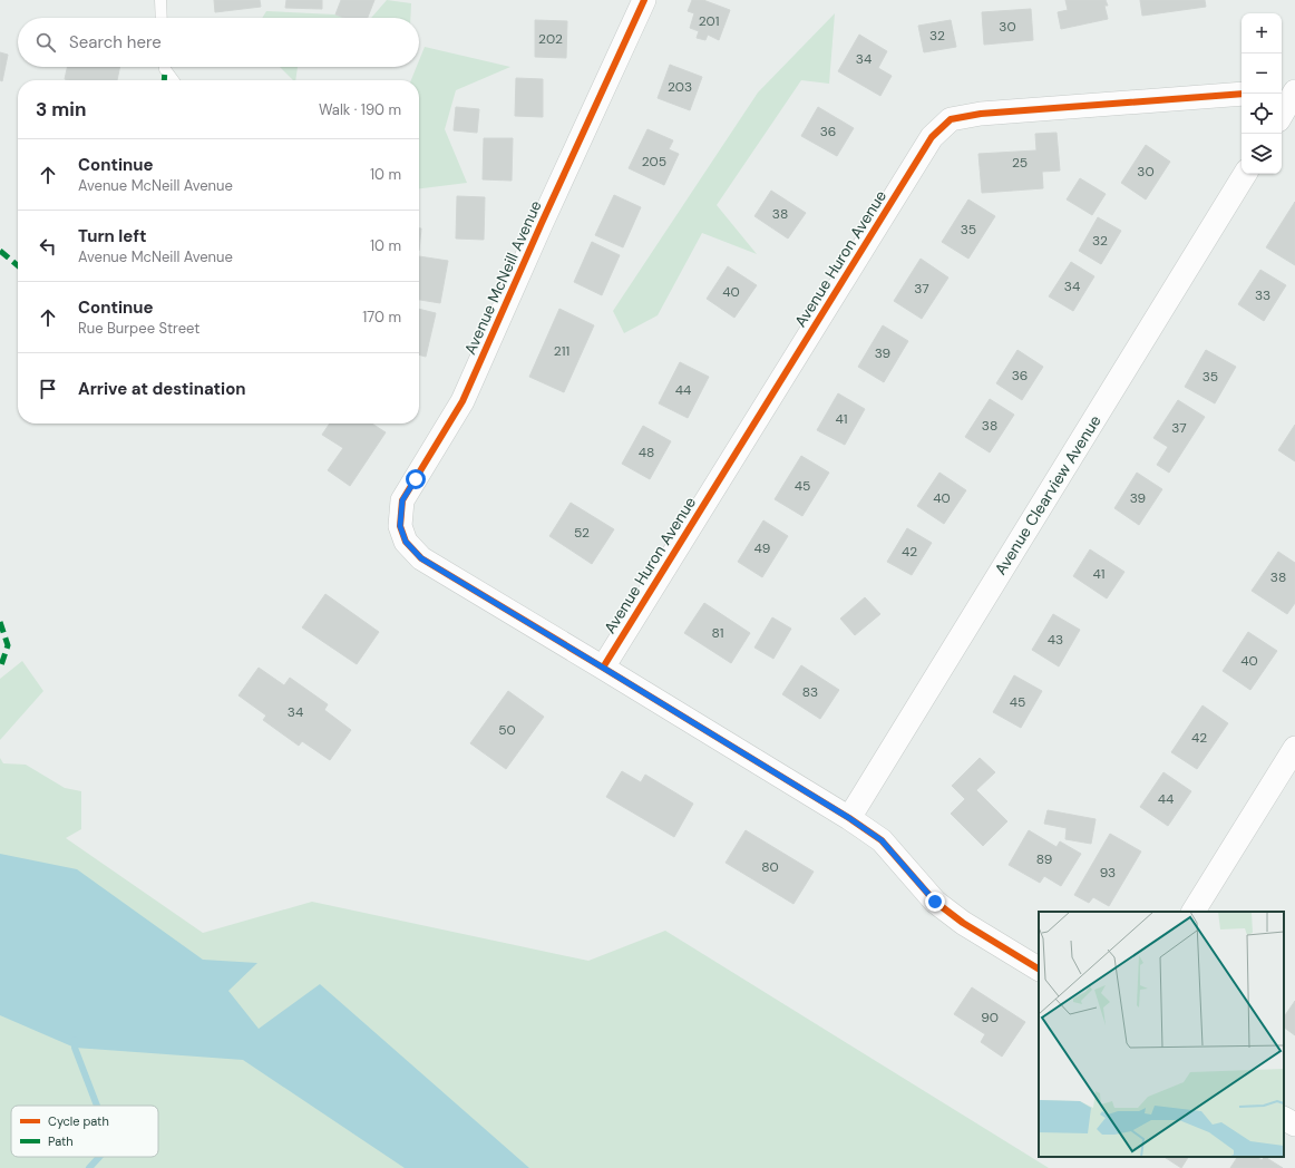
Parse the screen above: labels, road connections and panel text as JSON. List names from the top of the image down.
{
  "streets": {
    "street": ["Avenue Huron Avenue", "Avenue McNeill Avenue", "Avenue Clearview Avenue"]
  },
  "crossings": [
    ["Avenue Huron Avenue", "Avenue McNeill Avenue"],
    ["Avenue McNeill Avenue", "Avenue Clearview Avenue"]
  ],
  "house_numbers": [
    "201",
    "30",
    "32",
    "202",
    "34",
    "203",
    "36",
    "205",
    "25",
    "30",
    "38",
    "35",
    "32",
    "34",
    "37",
    "40",
    "33",
    "211",
    "39",
    "36",
    "35",
    "44",
    "41",
    "38",
    "37",
    "48",
    "45",
    "40",
    "39",
    "52",
    "49",
    "42",
    "41",
    "38",
    "81",
    "43",
    "40",
    "83",
    "45",
    "34",
    "50",
    "42",
    "44",
    "89",
    "80",
    "93",
    "90"
  ],
  "legend": ["Cycle path", "Path"],
  "page": {
    "map_buttons": ["+", "−"],
    "search": "Search here",
    "heading": ["3 min", "Walk · 190 m"],
    "list": [
      ["Continue", "Avenue McNeill Avenue", "10 m"],
      ["Turn left", "Avenue McNeill Avenue", "10 m"],
      ["Continue", "Rue Burpee Street", "170 m"],
      "Arrive at destination"
    ]
  }
}
